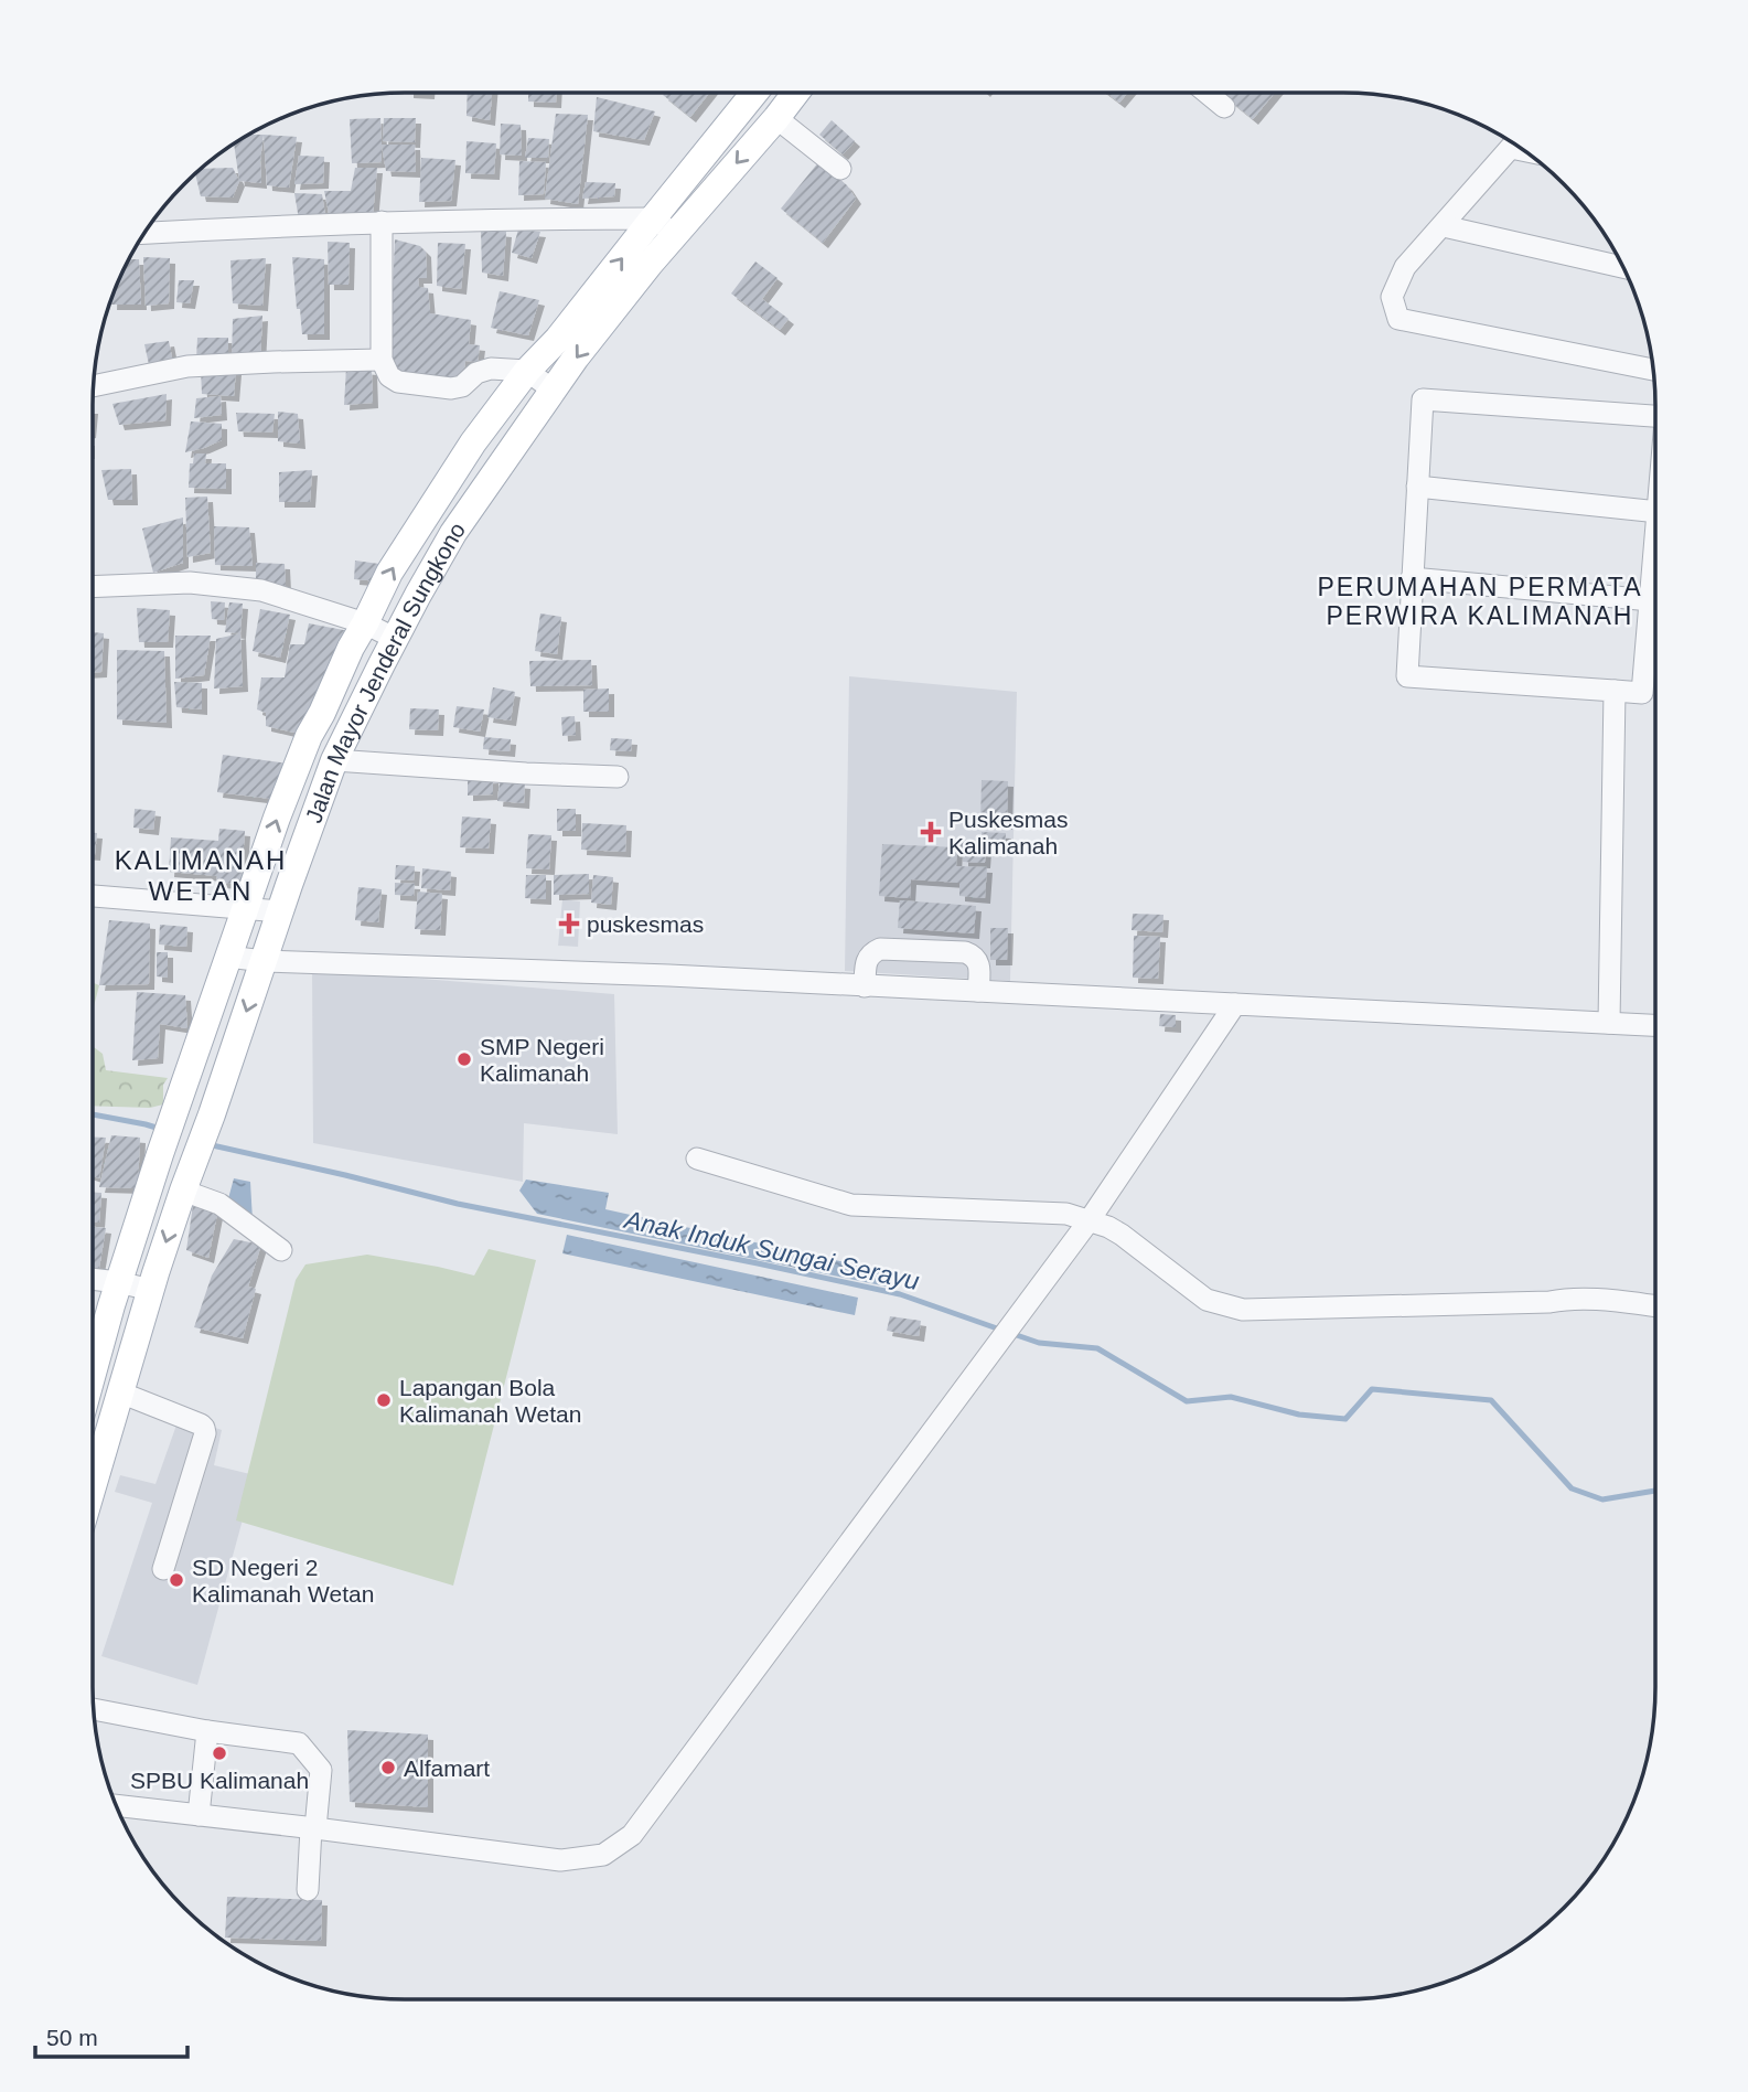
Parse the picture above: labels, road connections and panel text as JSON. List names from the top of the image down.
{
  "streets": {
    "main road": ["Jalan Mayor Jenderal Sungkono"]
  },
  "districts": ["PERUMAHAN PERMATA PERWIRA KALIMANAH", "KALIMANAH WETAN"],
  "water": ["Anak Induk Sungai Serayu"],
  "places": {
    "health": ["Puskesmas Kalimanah", "puskesmas"],
    "other": [
      "SMP Negeri Kalimanah",
      "Lapangan Bola Kalimanah Wetan",
      "SD Negeri 2 Kalimanah Wetan",
      "SPBU Kalimanah",
      "Alfamart"
    ]
  },
  "scale_bar": "50 m"
}
